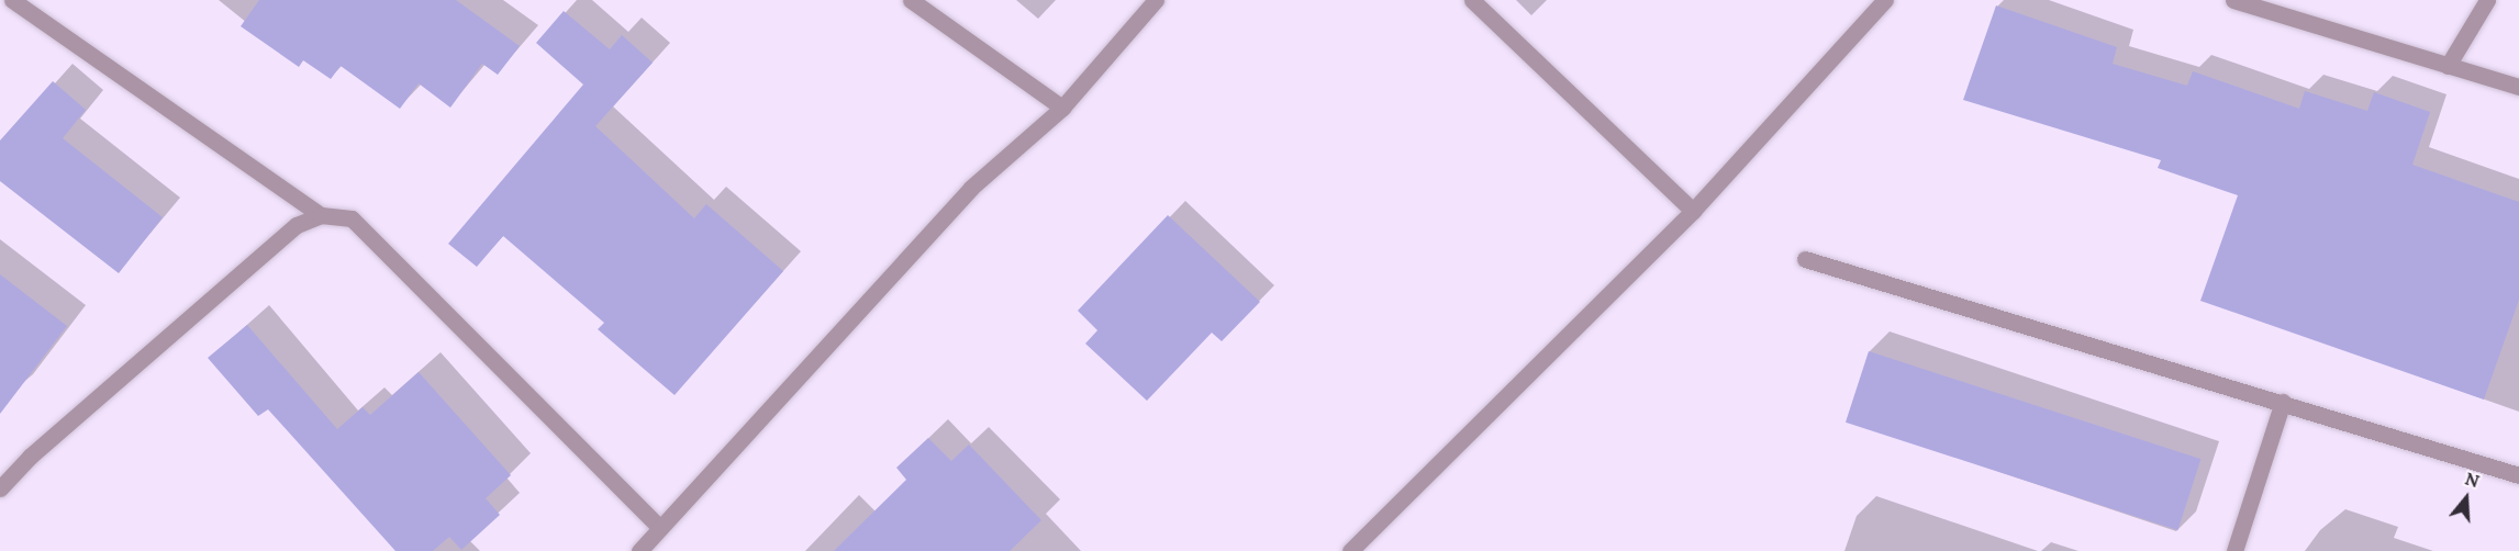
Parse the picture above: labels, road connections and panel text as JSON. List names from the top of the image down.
{
  "north": "top"
}
